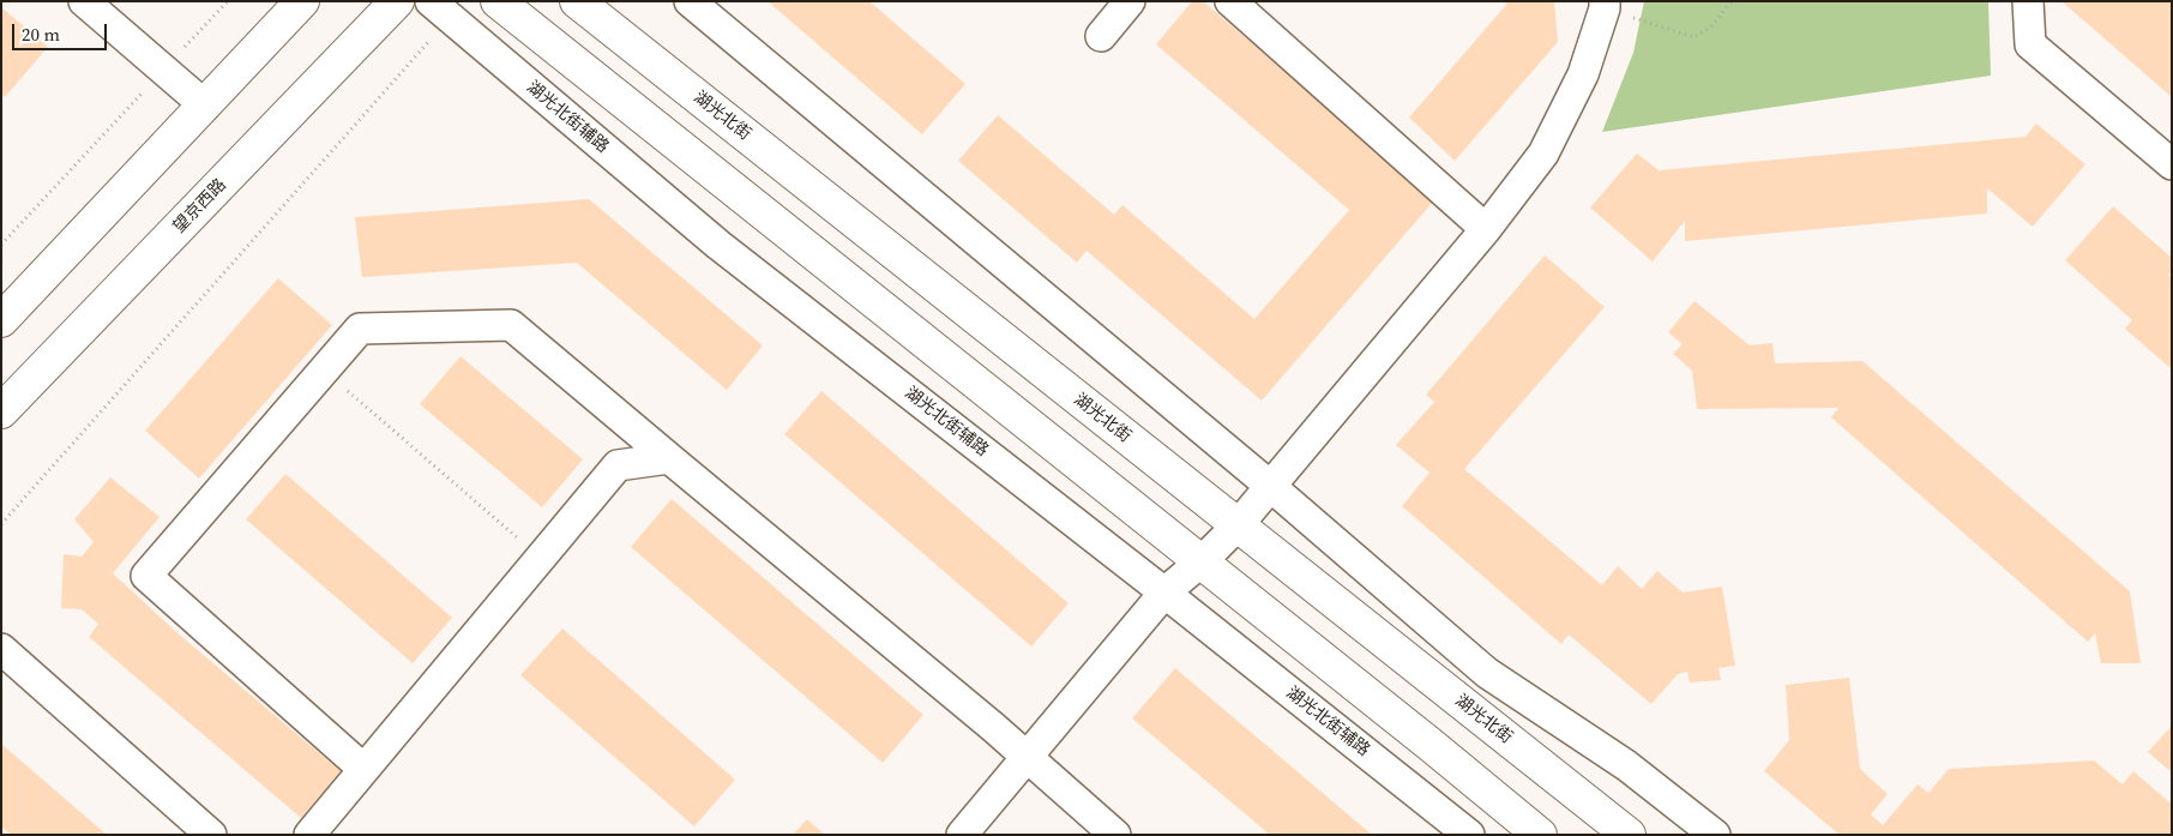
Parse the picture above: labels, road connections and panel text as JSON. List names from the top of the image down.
{
  "streets": {
    "street": ["湖光北街", "湖光北街辅路", "望京西路"]
  },
  "scale_bar": "20 m"
}
